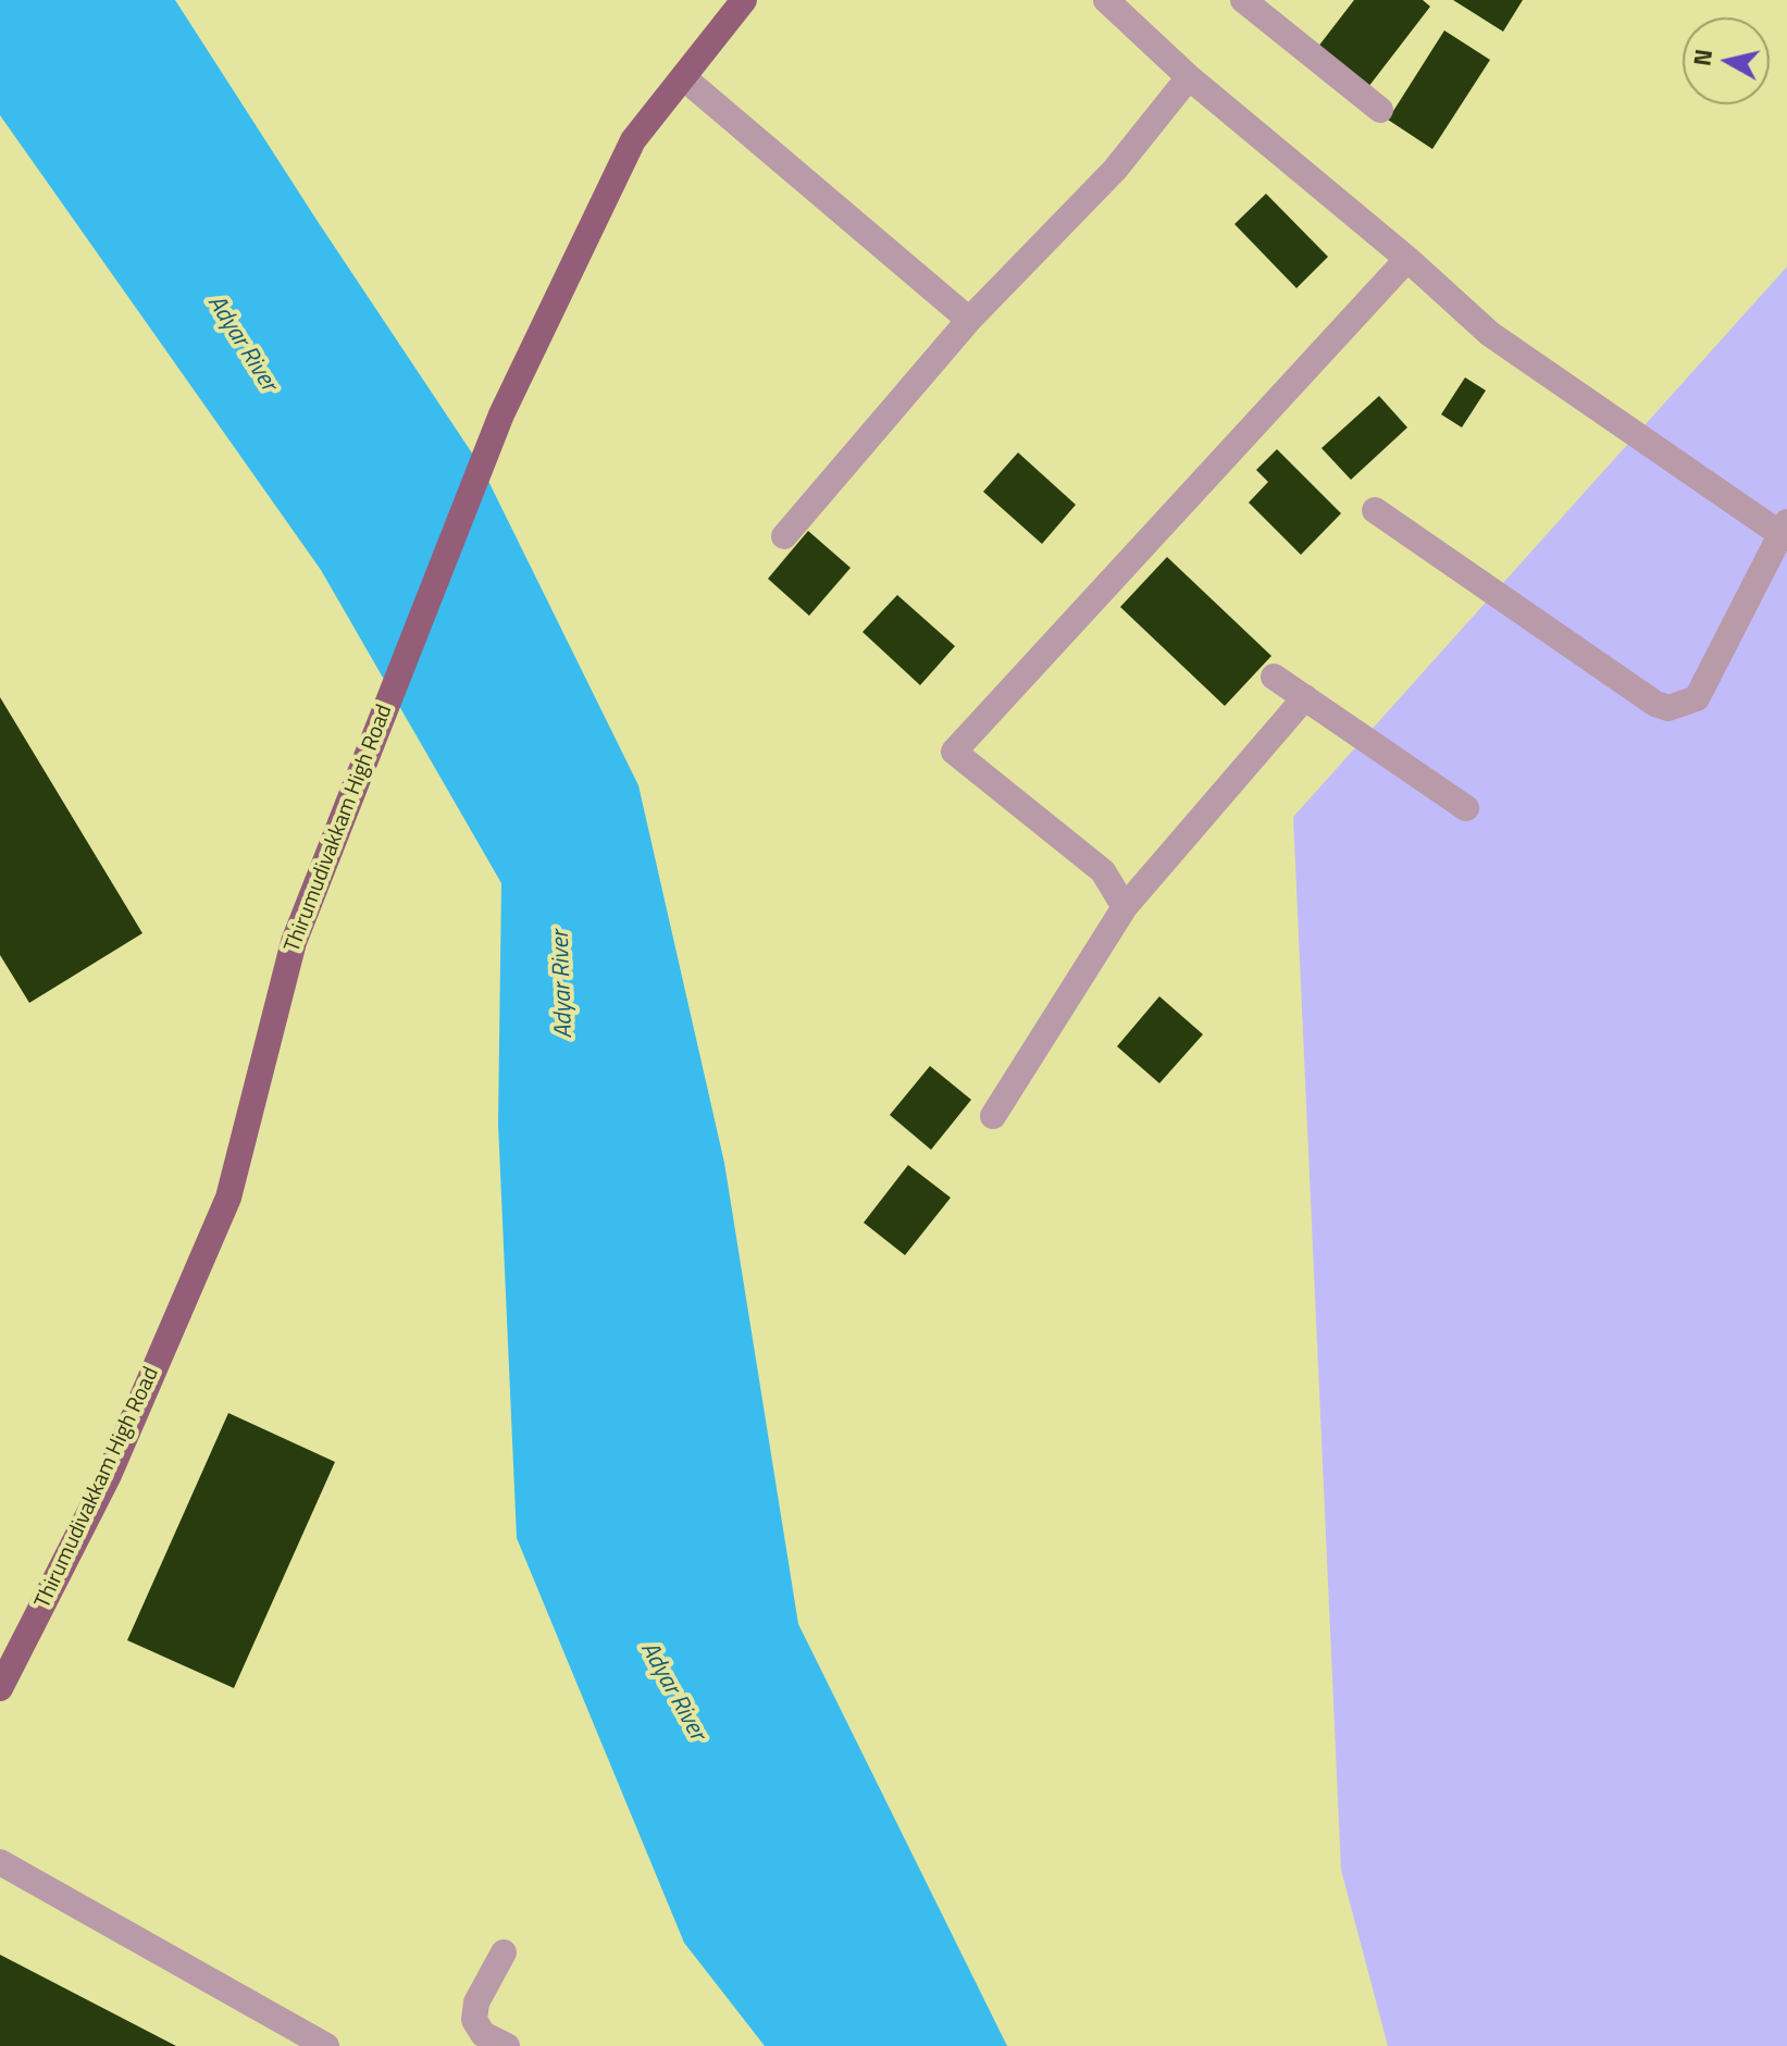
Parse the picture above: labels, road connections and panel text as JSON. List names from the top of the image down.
{
  "streets": {
    "main road": ["Thirumudivakkam High Road"]
  },
  "water": ["Adyar River"],
  "north": "left"
}
